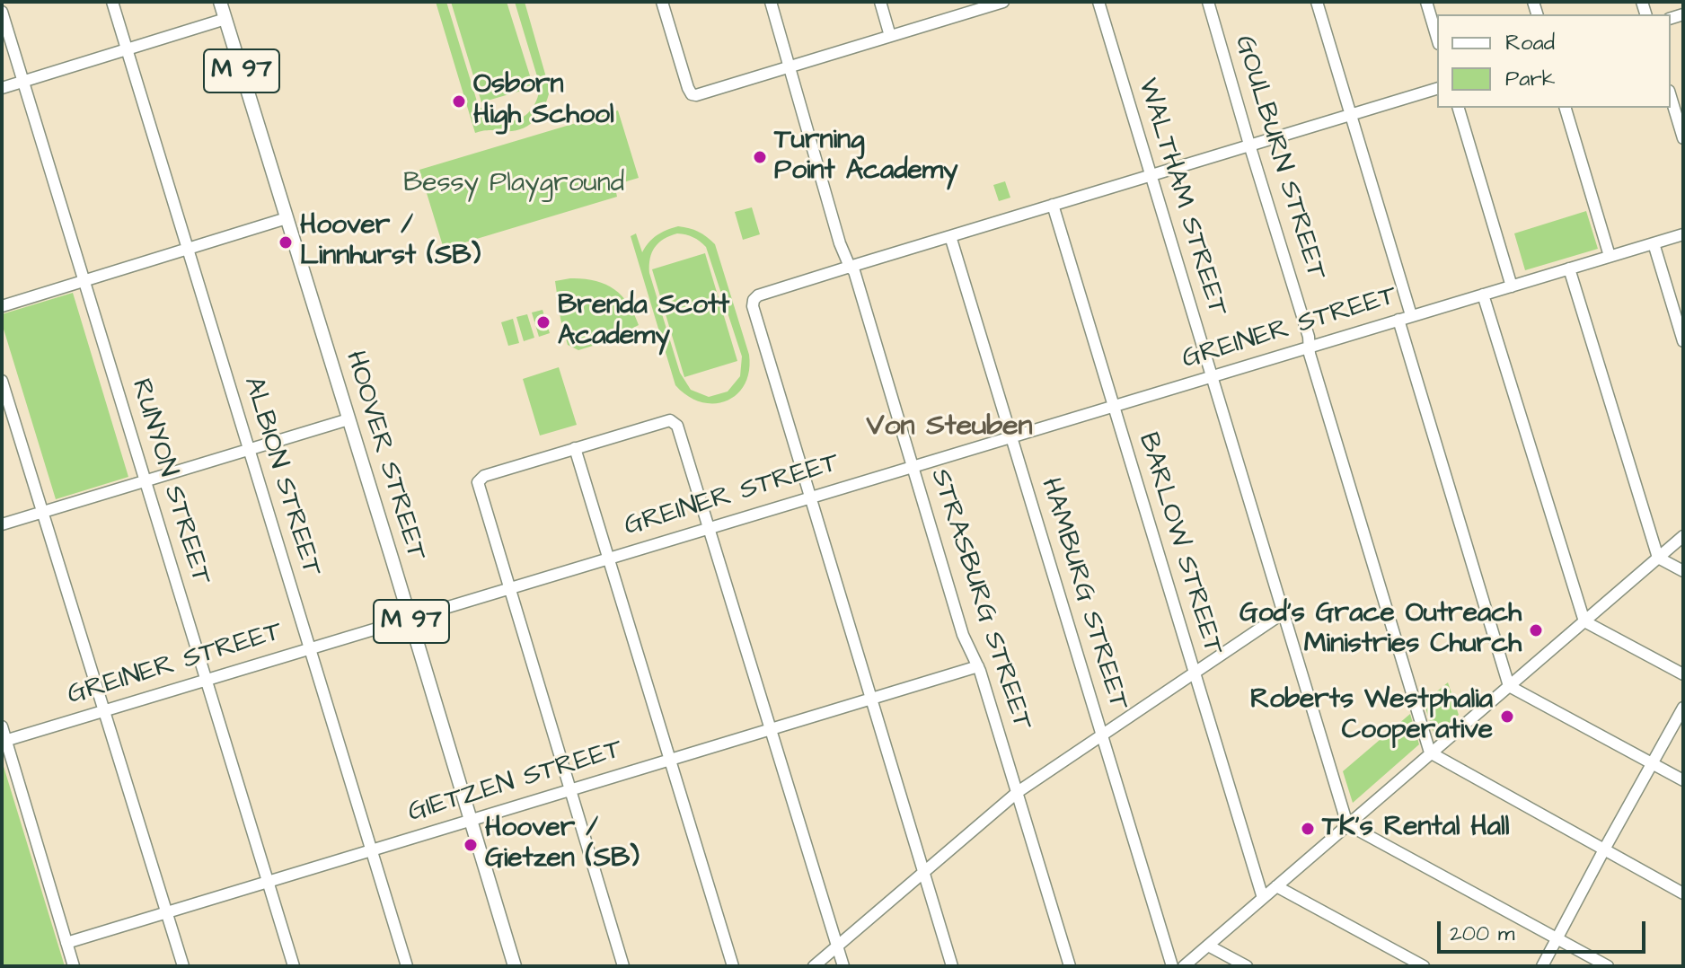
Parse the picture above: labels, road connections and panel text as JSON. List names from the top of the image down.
{
  "streets": {
    "main road": ["M 97", "HOOVER STREET"],
    "street": [
      "GOULBURN STREET",
      "WALTHAM STREET",
      "GREINER STREET",
      "ALBION STREET",
      "RUNYON STREET",
      "BARLOW STREET",
      "HAMBURG STREET",
      "STRASBURG STREET",
      "GIETZEN STREET"
    ]
  },
  "crossings": [
    ["GOULBURN STREET", "GREINER STREET"],
    ["WALTHAM STREET", "GREINER STREET"],
    ["GREINER STREET", "HOOVER STREET"],
    ["GREINER STREET", "ALBION STREET"],
    ["GREINER STREET", "RUNYON STREET"],
    ["GREINER STREET", "BARLOW STREET"],
    ["GREINER STREET", "HAMBURG STREET"],
    ["GREINER STREET", "STRASBURG STREET"],
    ["HOOVER STREET", "GIETZEN STREET"],
    ["ALBION STREET", "GIETZEN STREET"],
    ["RUNYON STREET", "GIETZEN STREET"],
    ["STRASBURG STREET", "GIETZEN STREET"]
  ],
  "districts": ["Von Steuben"],
  "parks": ["Bessy Playground"],
  "places": [
    "Osborn High School",
    "Turning Point Academy",
    "Hoover / Linnhurst (SB)",
    "Brenda Scott Academy",
    "God's Grace Outreach Ministries Church",
    "Roberts Westphalia Cooperative",
    "TK's Rental Hall",
    "Hoover / Gietzen (SB)"
  ],
  "legend": ["Road", "Park"],
  "scale_bar": "200 m"
}
